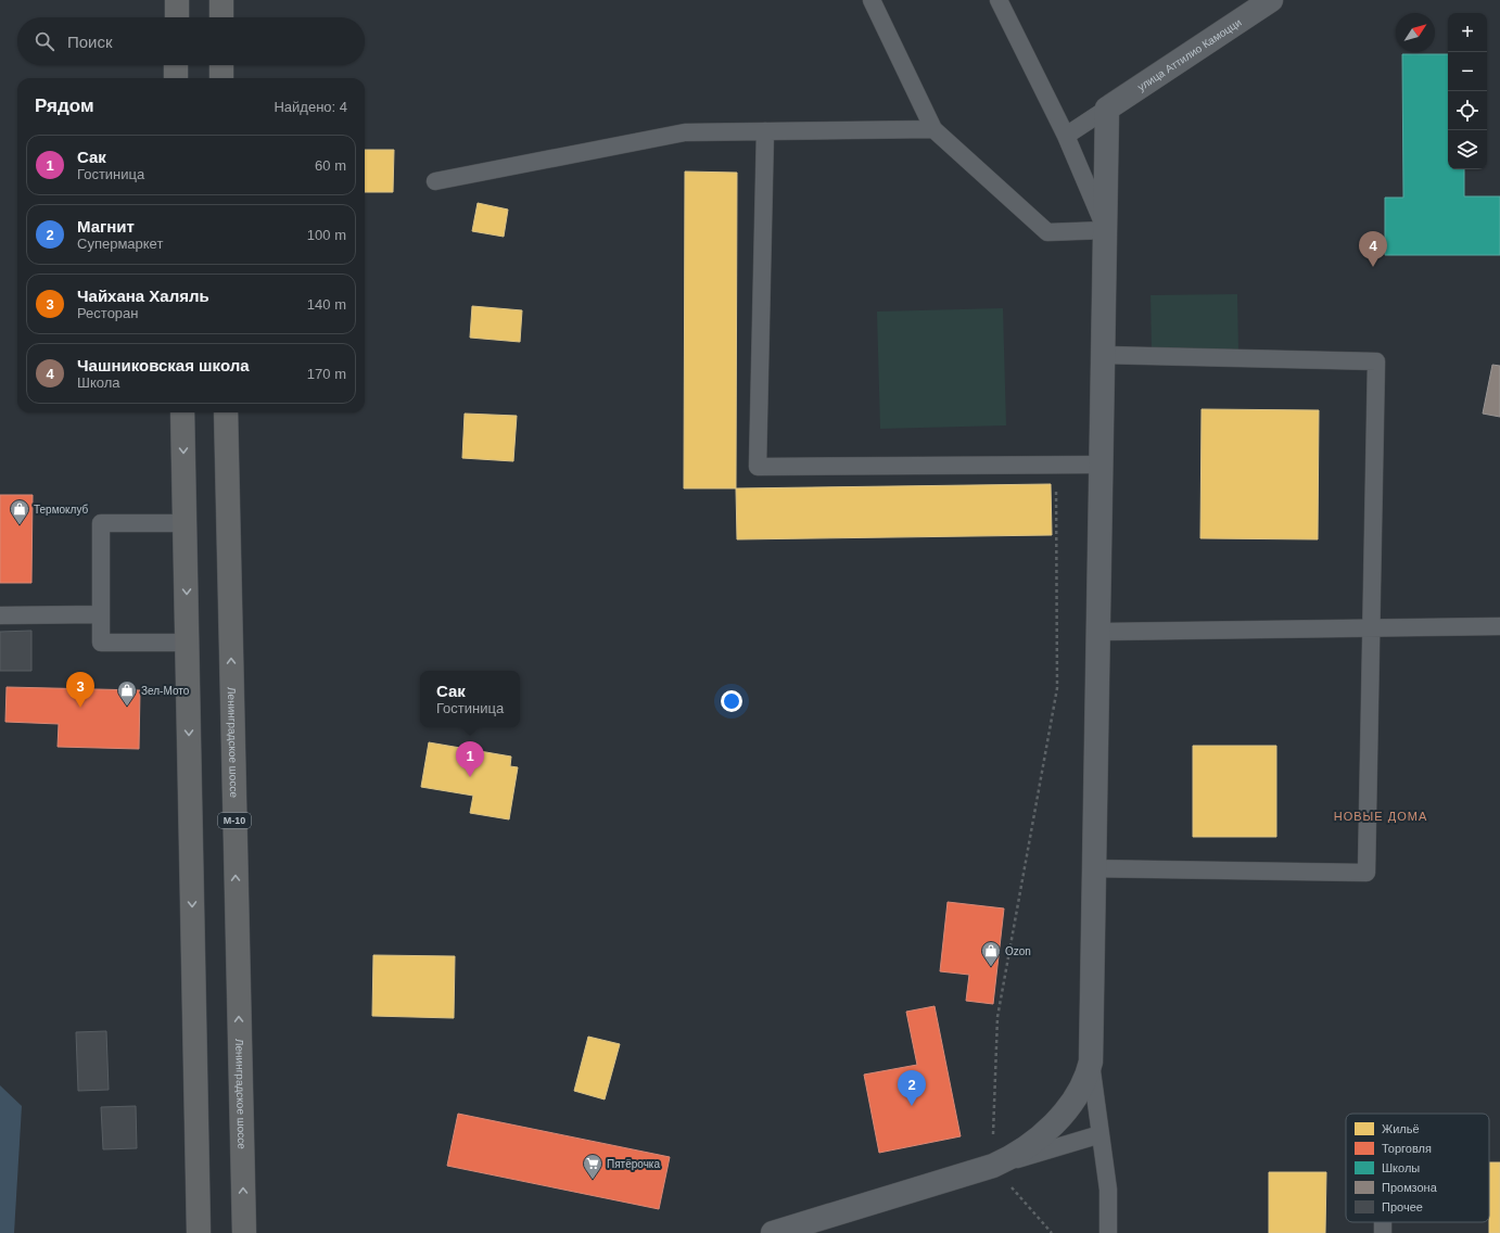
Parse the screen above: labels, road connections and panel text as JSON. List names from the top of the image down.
{
  "streets": {
    "highway": ["Ленинградское шоссе", "М-10"],
    "street": ["улица Аттилио Камоцци"]
  },
  "districts": ["НОВЫЕ ДОМА"],
  "places": {
    "shop": ["Термоклуб", "Зел-Мото", "Ozon"],
    "supermarket": ["Пятёрочка"]
  },
  "legend": [
    "Жильё",
    "Торговля",
    "Школы",
    "Промзона",
    "Прочее"
  ],
  "north": "top right",
  "page": {
    "map_buttons": ["+", "−"],
    "search": "Поиск",
    "heading": ["Рядом", "Найдено: 4"],
    "list": [
      {
        "mark": "1",
        "name": "Сак",
        "note": "Гостиница",
        "value": "60 m"
      },
      {
        "mark": "2",
        "name": "Магнит",
        "note": "Супермаркет",
        "value": "100 m"
      },
      {
        "mark": "3",
        "name": "Чайхана Халяль",
        "note": "Ресторан",
        "value": "140 m"
      },
      {
        "mark": "4",
        "name": "Чашниковская школа",
        "note": "Школа",
        "value": "170 m"
      }
    ],
    "pins": [
      "4",
      "3",
      "1",
      "2"
    ],
    "popup": ["Сак", "Гостиница"]
  }
}
